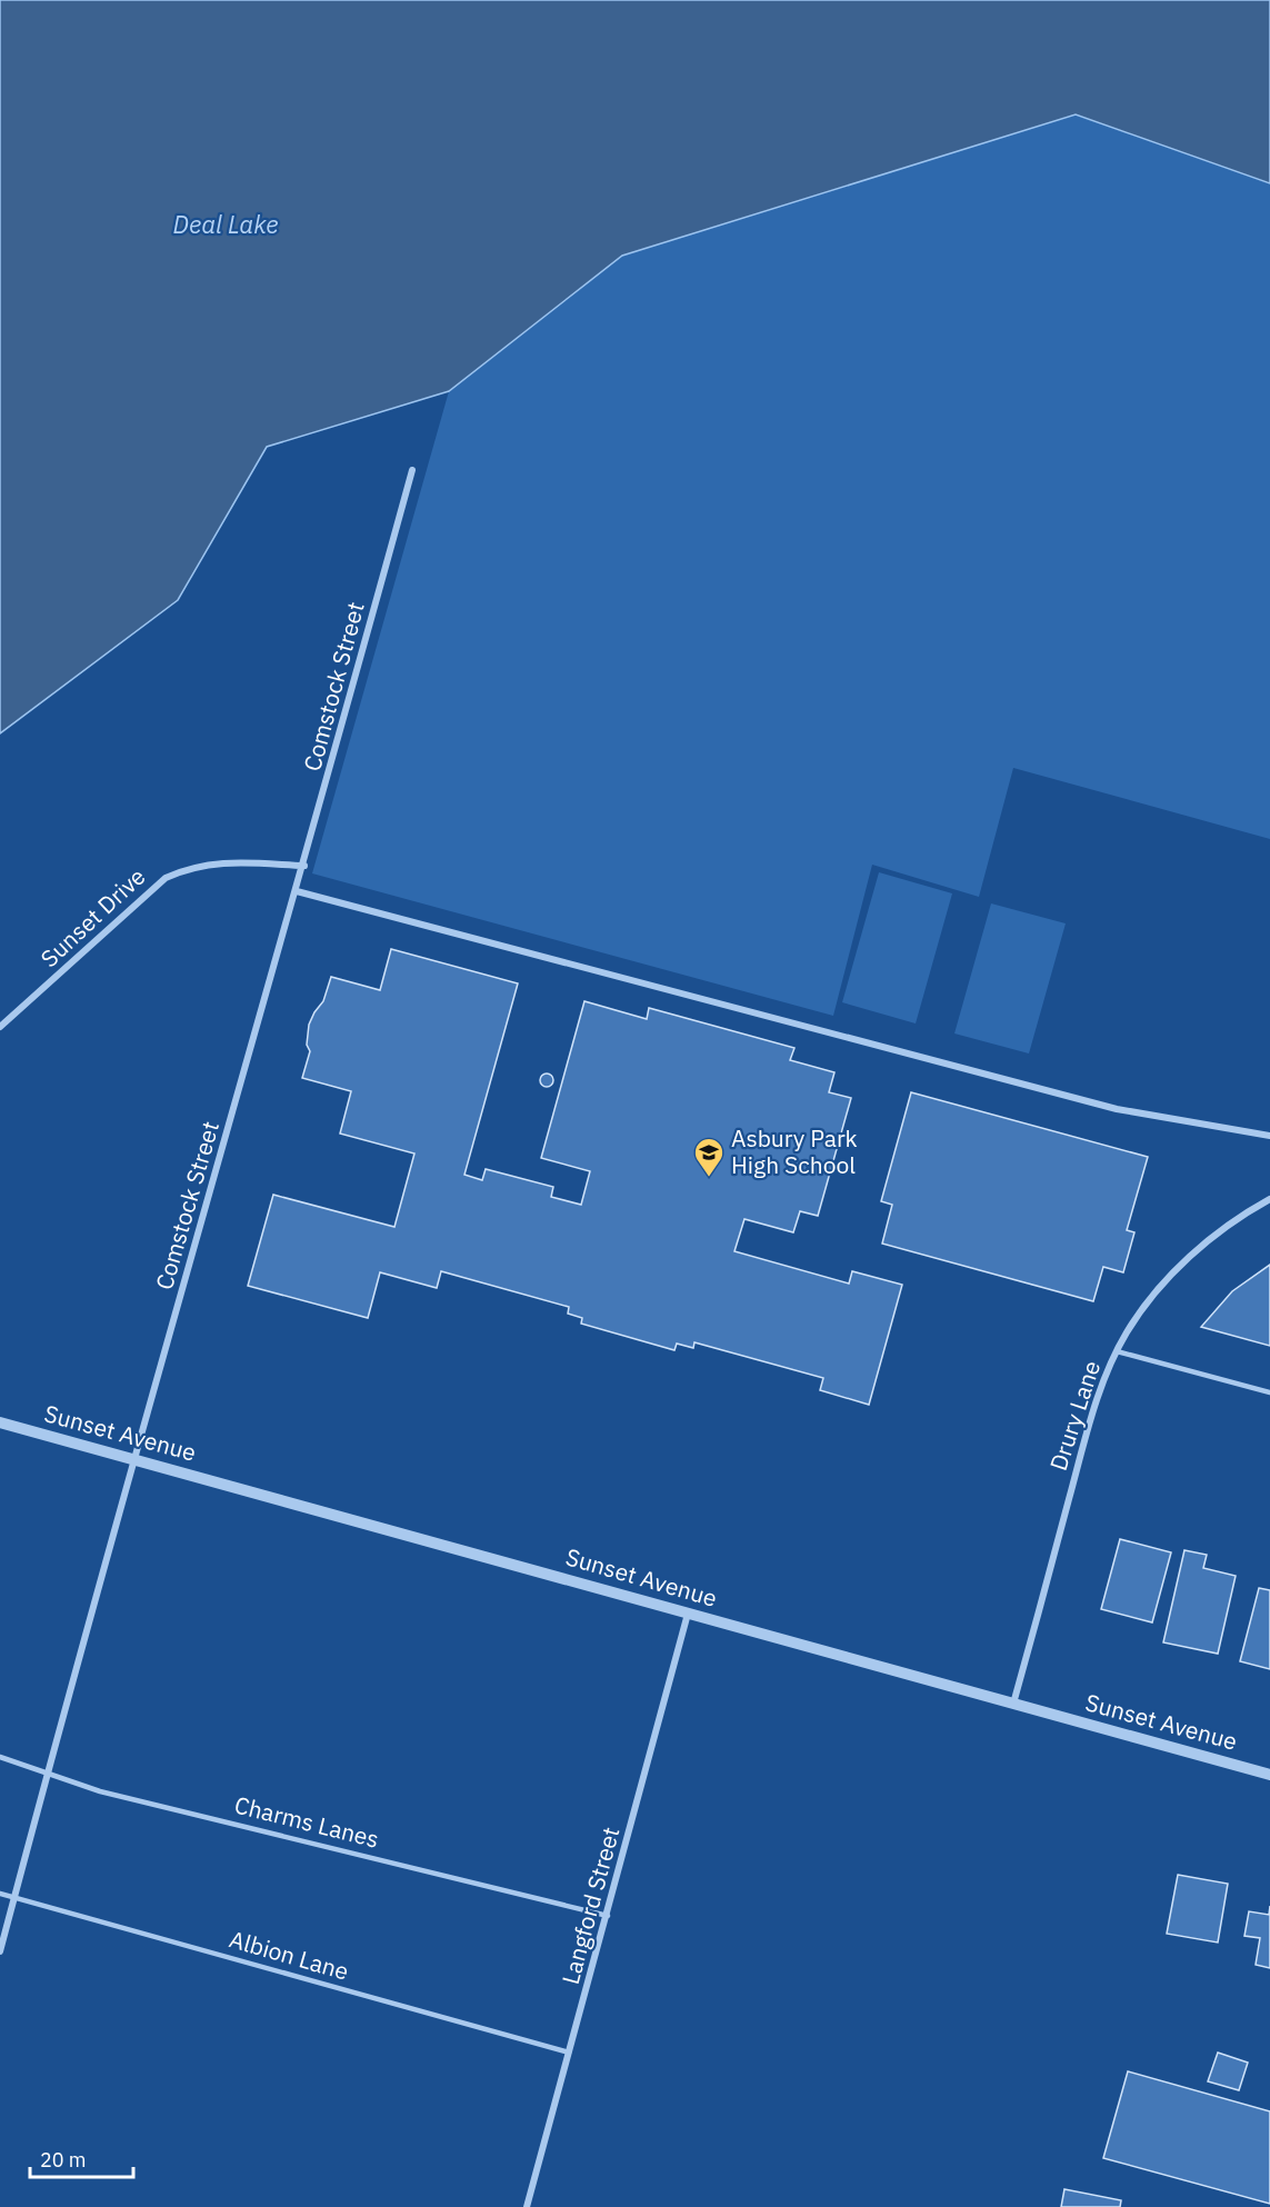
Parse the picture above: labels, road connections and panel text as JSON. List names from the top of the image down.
{
  "streets": {
    "street": [
      "Comstock Street",
      "Sunset Drive",
      "Drury Lane",
      "Sunset Avenue",
      "Langford Street"
    ],
    "lane": ["Charms Lanes", "Albion Lane"]
  },
  "crossings": [
    ["Comstock Street", "Sunset Drive"],
    ["Comstock Street", "Sunset Avenue"],
    ["Comstock Street", "Charms Lanes"],
    ["Comstock Street", "Albion Lane"],
    ["Drury Lane", "Sunset Avenue"],
    ["Sunset Avenue", "Langford Street"],
    ["Charms Lanes", "Langford Street"],
    ["Langford Street", "Albion Lane"]
  ],
  "water": ["Deal Lake"],
  "places": {
    "school or university": ["Asbury Park High School"]
  },
  "scale_bar": "20 m"
}
